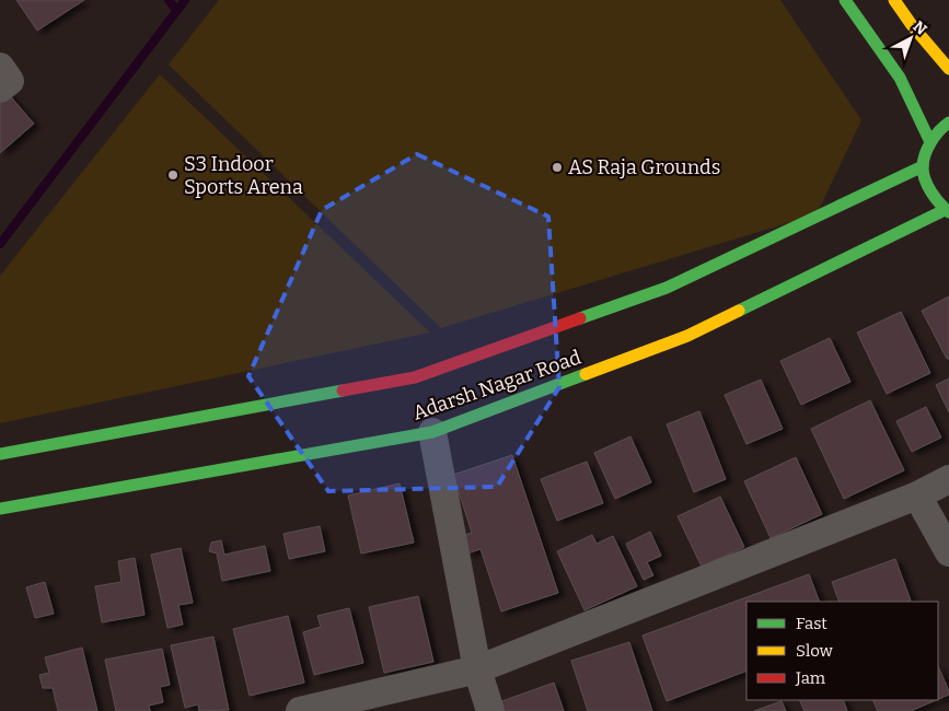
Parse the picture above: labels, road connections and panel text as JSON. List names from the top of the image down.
{
  "streets": {
    "main road": ["Adarsh Nagar Road"]
  },
  "places": ["AS Raja Grounds", "S3 Indoor Sports Arena"],
  "legend": ["Fast", "Slow", "Jam"],
  "north": "top right"
}
